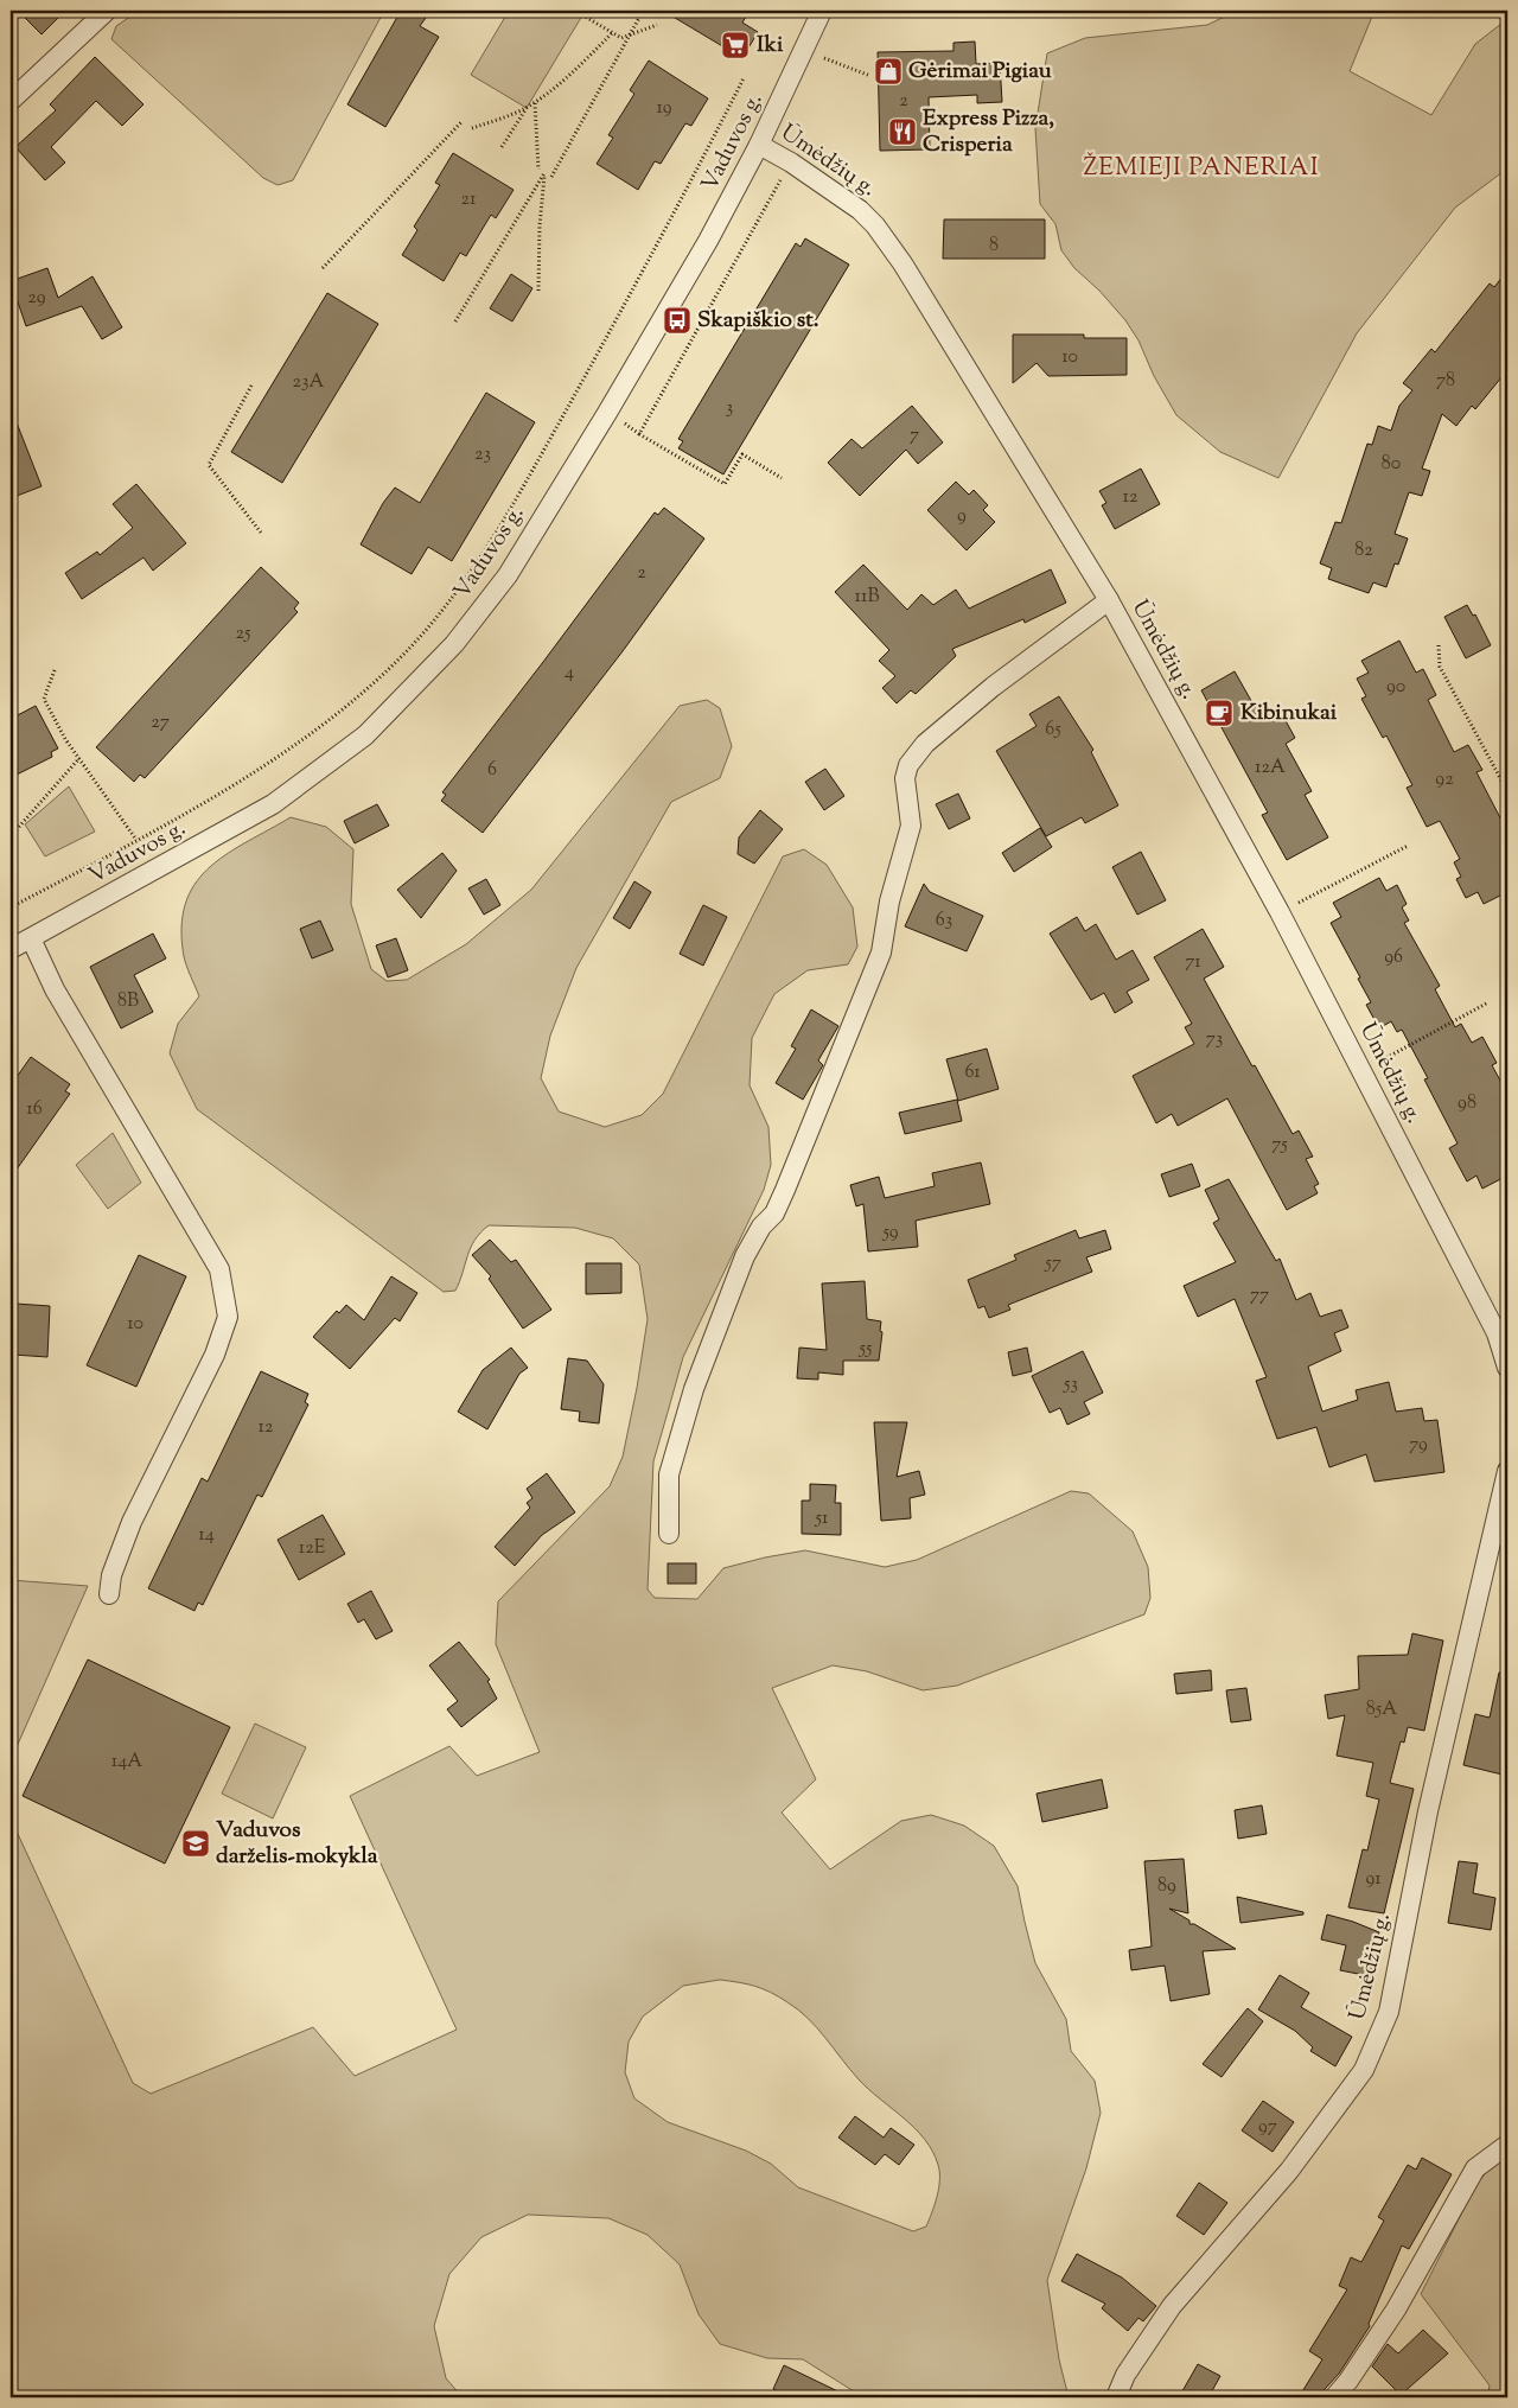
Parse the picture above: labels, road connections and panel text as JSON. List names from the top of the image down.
{
  "streets": {
    "street": ["Vaduvos g.", "Ūmėdžių g."]
  },
  "crossings": [
    ["Vaduvos g.", "Ūmėdžių g."]
  ],
  "districts": ["ŽEMIEJI PANERIAI"],
  "places": {
    "supermarket": ["Iki"],
    "shop": ["Gėrimai Pigiau"],
    "restaurant": ["Express Pizza, Crisperia"],
    "bus stop": ["Skapiškio st."],
    "cafe": ["Kibinukai"],
    "school or university": ["Vaduvos darželis-mokykla"]
  },
  "house_numbers": [
    "2",
    "19",
    "21",
    "8",
    "29",
    "10",
    "78",
    "23A",
    "3",
    "7",
    "23",
    "80",
    "12",
    "9",
    "82",
    "2",
    "11B",
    "25",
    "4",
    "90",
    "27",
    "65",
    "12A",
    "6",
    "92",
    "63",
    "96",
    "71",
    "8B",
    "73",
    "61",
    "98",
    "16",
    "75",
    "59",
    "57",
    "77",
    "10",
    "55",
    "53",
    "12",
    "79",
    "51",
    "14",
    "12E",
    "85A",
    "14A",
    "91",
    "89",
    "97"
  ]
}
